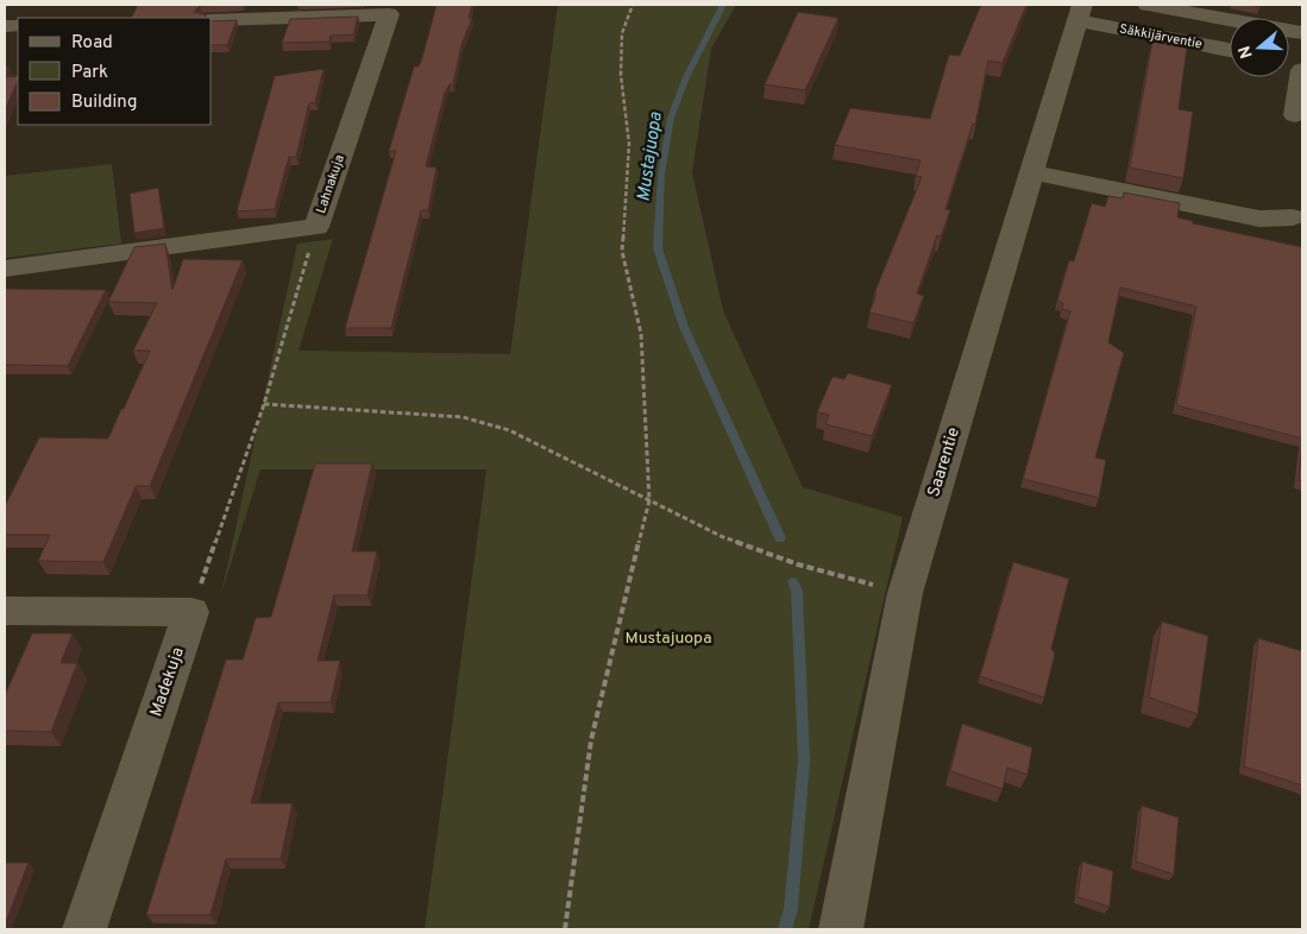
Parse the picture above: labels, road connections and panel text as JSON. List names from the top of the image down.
{
  "streets": {
    "street": [
      "Säkkijärventie",
      "Lahnakuja",
      "Saarentie",
      "Madekuja"
    ]
  },
  "crossings": [
    ["Säkkijärventie", "Saarentie"]
  ],
  "water": ["Mustajuopa"],
  "parks": ["Mustajuopa"],
  "legend": ["Road", "Park", "Building"],
  "north": "left"
}
